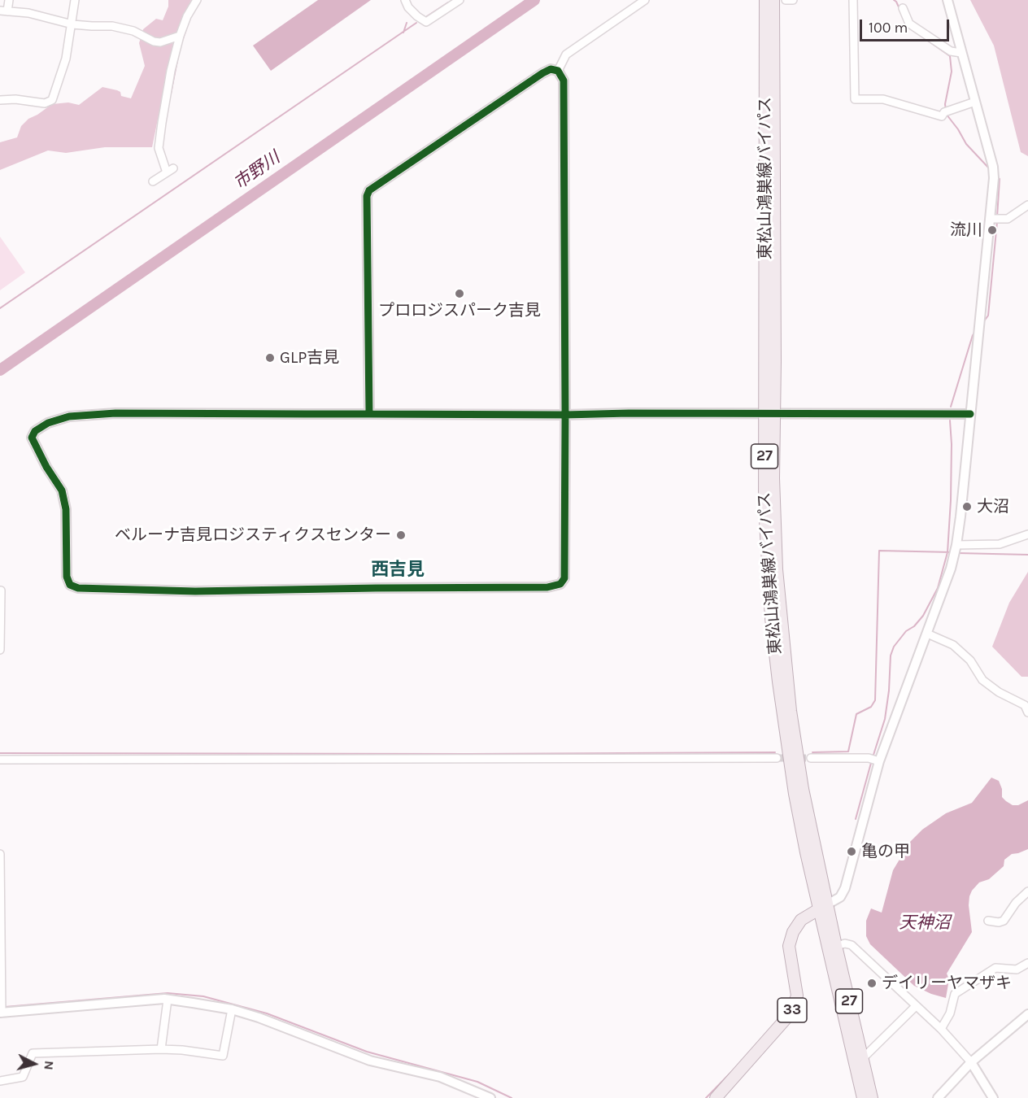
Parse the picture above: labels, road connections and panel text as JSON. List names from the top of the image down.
{
  "streets": {
    "main road": ["東松山鴻巣線バイパス", "27", "33"]
  },
  "crossings": [
    ["東松山鴻巣線バイパス", "27"],
    ["東松山鴻巣線バイパス", "33"],
    ["27", "33"]
  ],
  "districts": ["西吉見"],
  "water": ["市野川", "天神沼"],
  "places": [
    "流川",
    "プロロジスパーク吉見",
    "GLP吉見",
    "大沼",
    "ベルーナ吉見ロジスティクスセンター",
    "亀の甲",
    "デイリーヤマザキ"
  ],
  "scale_bar": "100 m",
  "north": "right"
}
